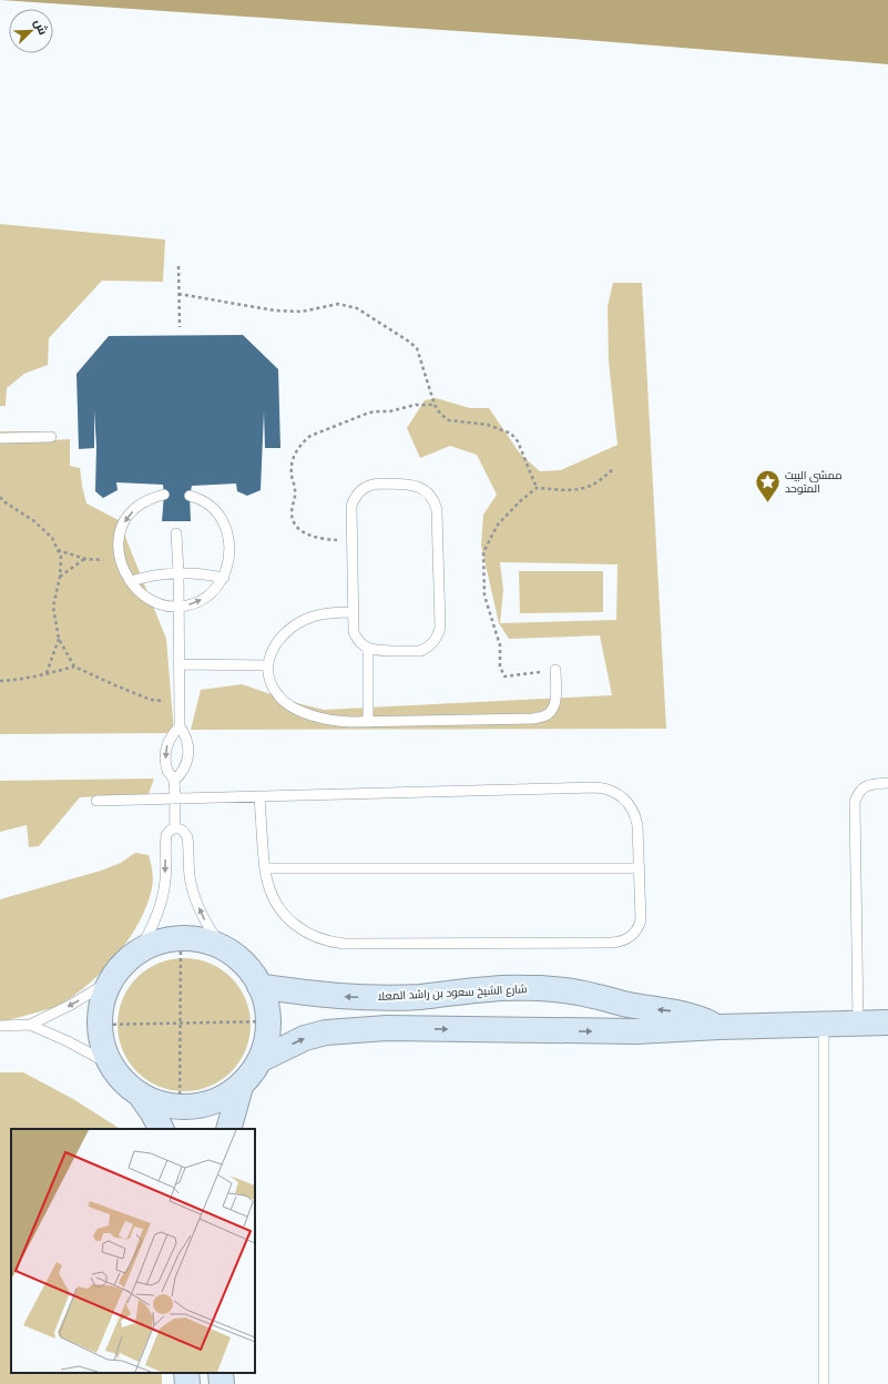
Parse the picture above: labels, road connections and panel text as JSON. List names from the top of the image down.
{
  "streets": {
    "street": ["شارع الشيخ سعود بن راشد المعلا"]
  },
  "places": {
    "place": ["ممشى البيت المتوحد"]
  },
  "north": "top right"
}
